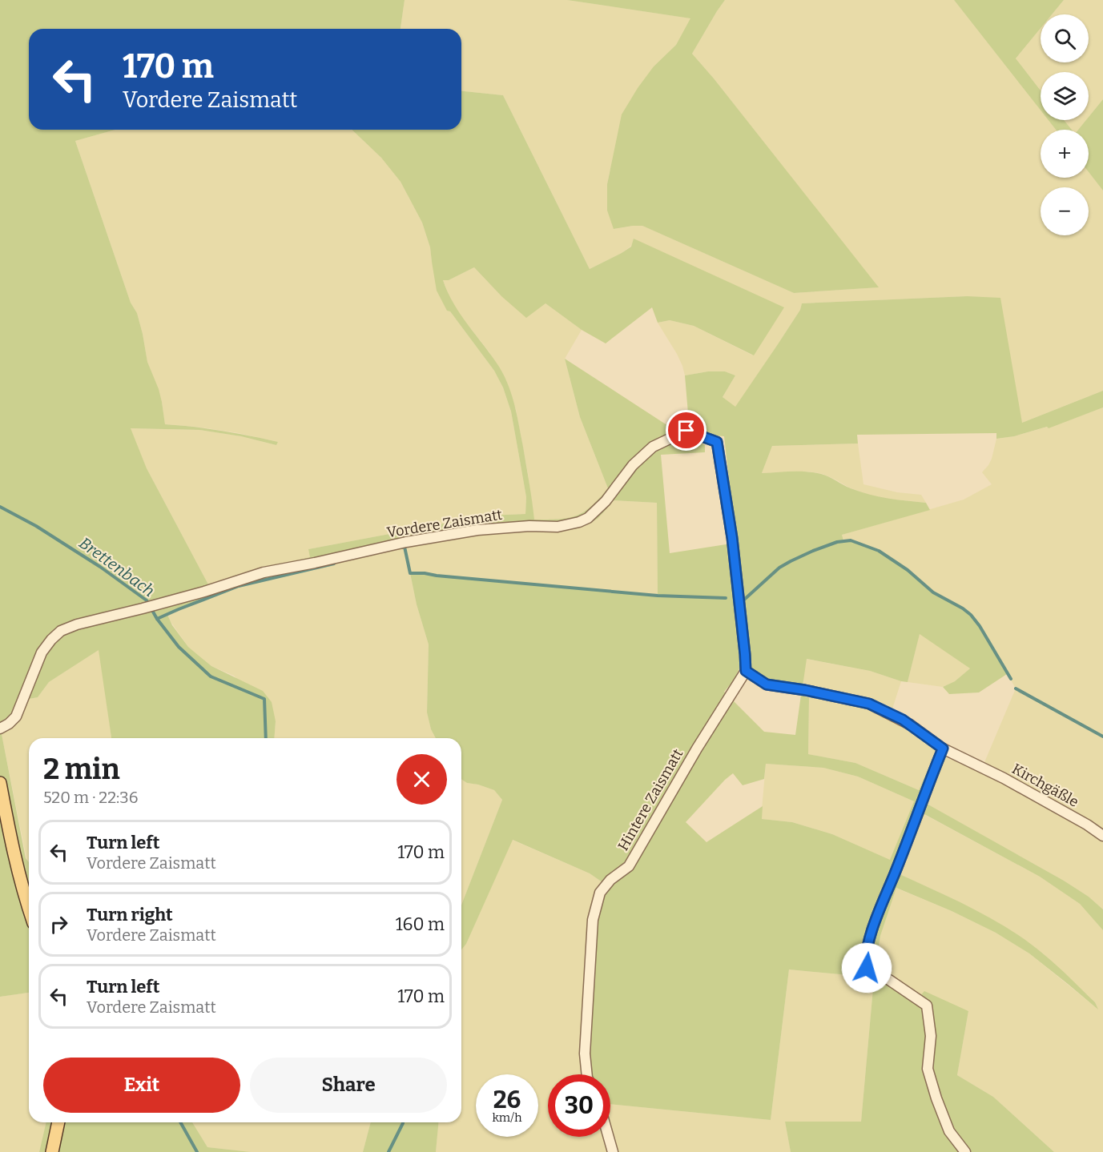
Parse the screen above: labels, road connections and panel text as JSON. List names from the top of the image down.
{
  "streets": {
    "street": ["Vordere Zaismatt", "Kirchgäßle", "Hintere Zaismatt"]
  },
  "crossings": [
    ["Vordere Zaismatt", "Hintere Zaismatt"]
  ],
  "water": ["Brettenbach"],
  "page": {
    "map_buttons": ["+", "−"],
    "turn": ["170 m", "Vordere Zaismatt"],
    "heading": ["2 min", "520 m · 22:36"],
    "list": [
      {
        "name": "Turn left",
        "note": "Vordere Zaismatt",
        "value": "170 m"
      },
      {
        "name": "Turn right",
        "note": "Vordere Zaismatt",
        "value": "160 m"
      },
      {
        "name": "Turn left",
        "note": "Vordere Zaismatt",
        "value": "170 m"
      }
    ],
    "buttons": ["Exit", "Share"],
    "speed": "26 km/h",
    "limit": "30"
  }
}
